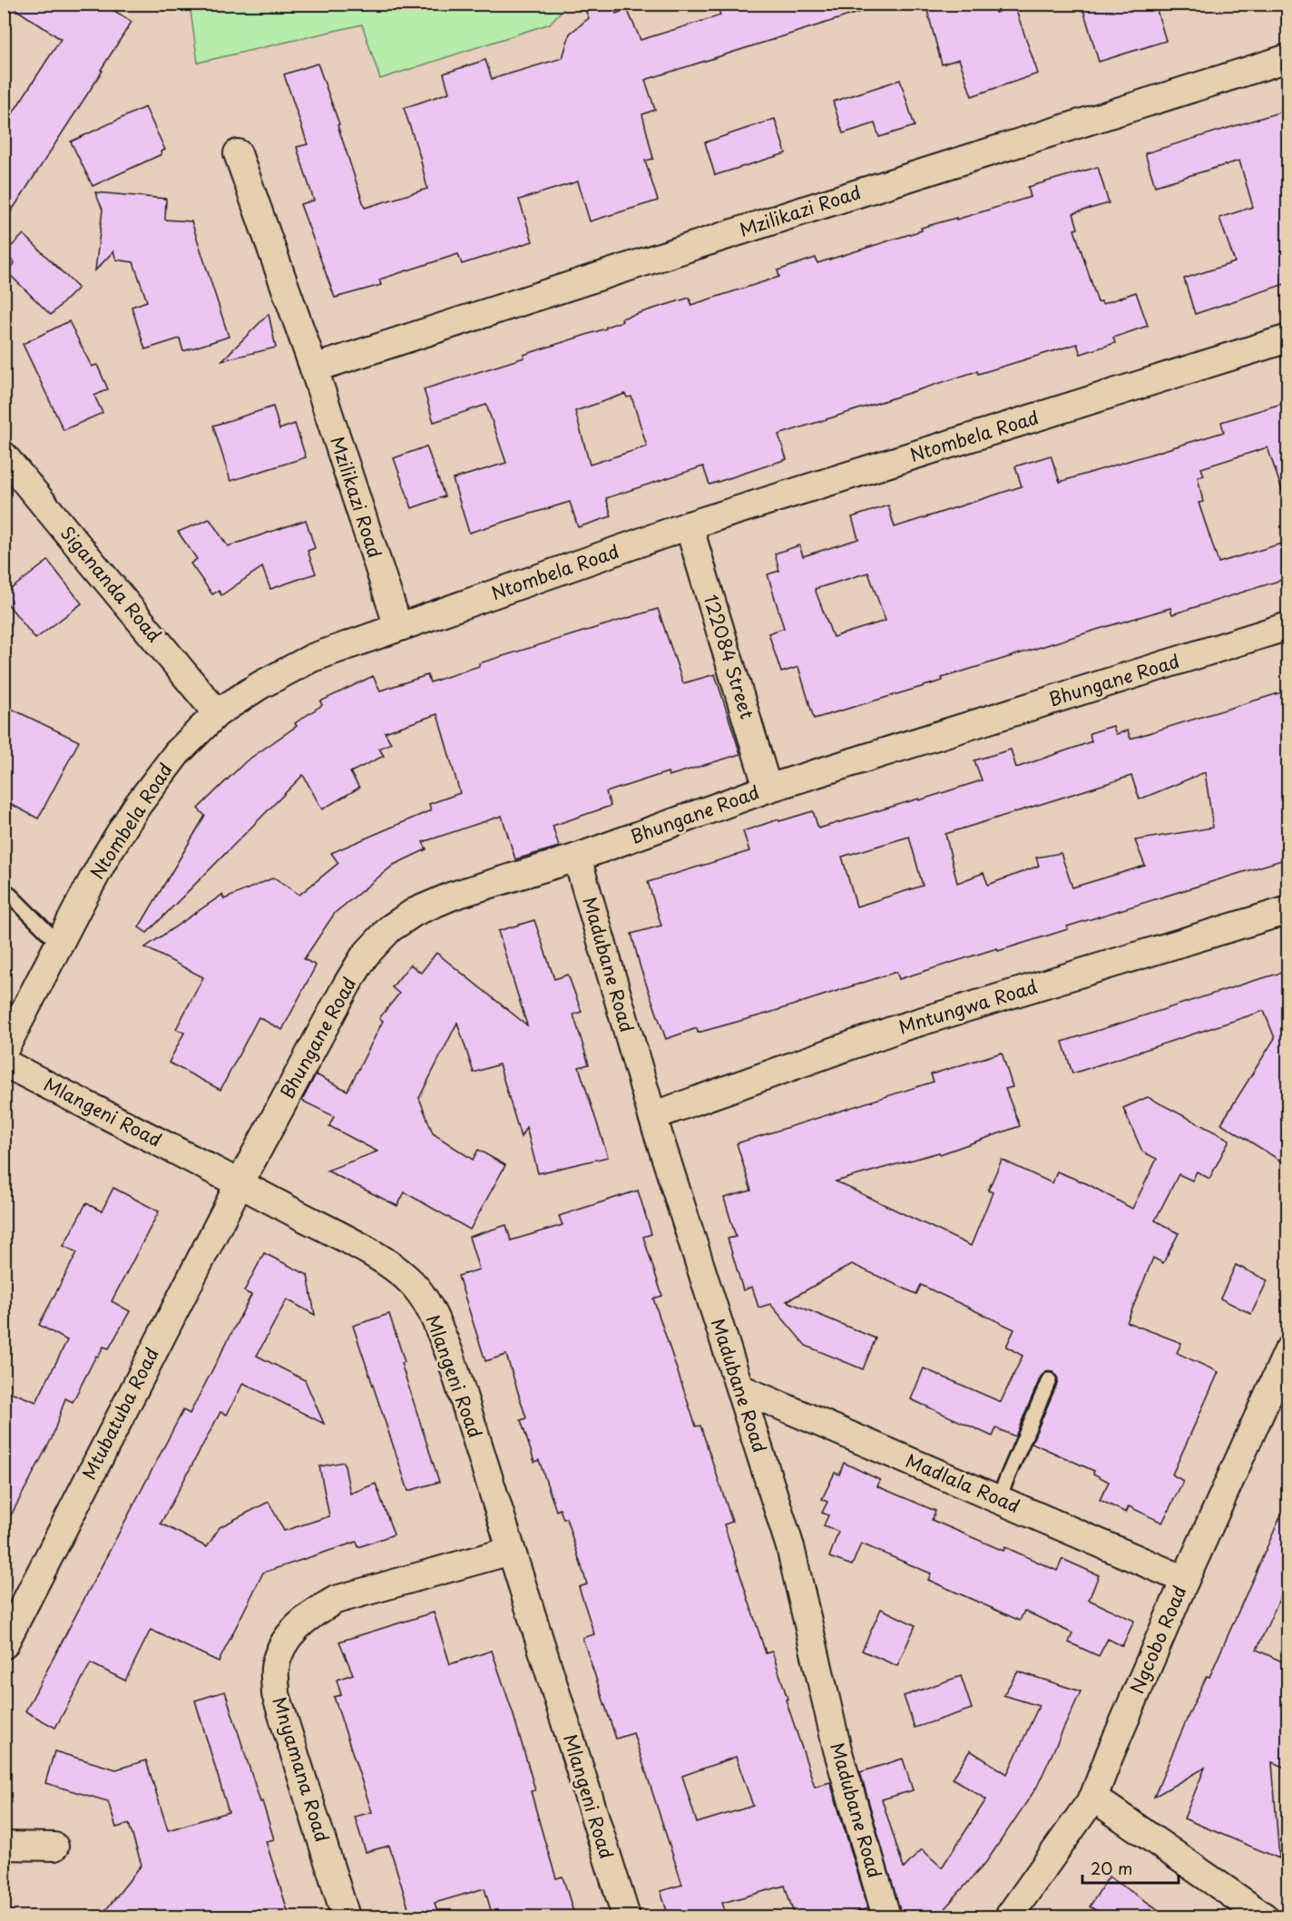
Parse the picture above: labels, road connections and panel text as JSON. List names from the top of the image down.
{
  "streets": {
    "street": [
      "Mzilikazi Road",
      "Ntombela Road",
      "Sigananda Road",
      "122084 Street",
      "Bhungane Road",
      "Madubane Road",
      "Mntungwa Road",
      "Mlangeni Road",
      "Mtubatuba Road",
      "Madlala Road",
      "Ngcobo Road",
      "Mnyamana Road"
    ]
  },
  "crossings": [
    ["Mzilikazi Road", "Ntombela Road"],
    ["Ntombela Road", "Sigananda Road"],
    ["Ntombela Road", "122084 Street"],
    ["122084 Street", "Bhungane Road"],
    ["Bhungane Road", "Madubane Road"],
    ["Bhungane Road", "Mlangeni Road"],
    ["Bhungane Road", "Mtubatuba Road"],
    ["Madubane Road", "Mntungwa Road"],
    ["Madubane Road", "Madlala Road"],
    ["Mlangeni Road", "Mtubatuba Road"],
    ["Mlangeni Road", "Mnyamana Road"],
    ["Madlala Road", "Ngcobo Road"]
  ],
  "scale_bar": "20 m"
}
